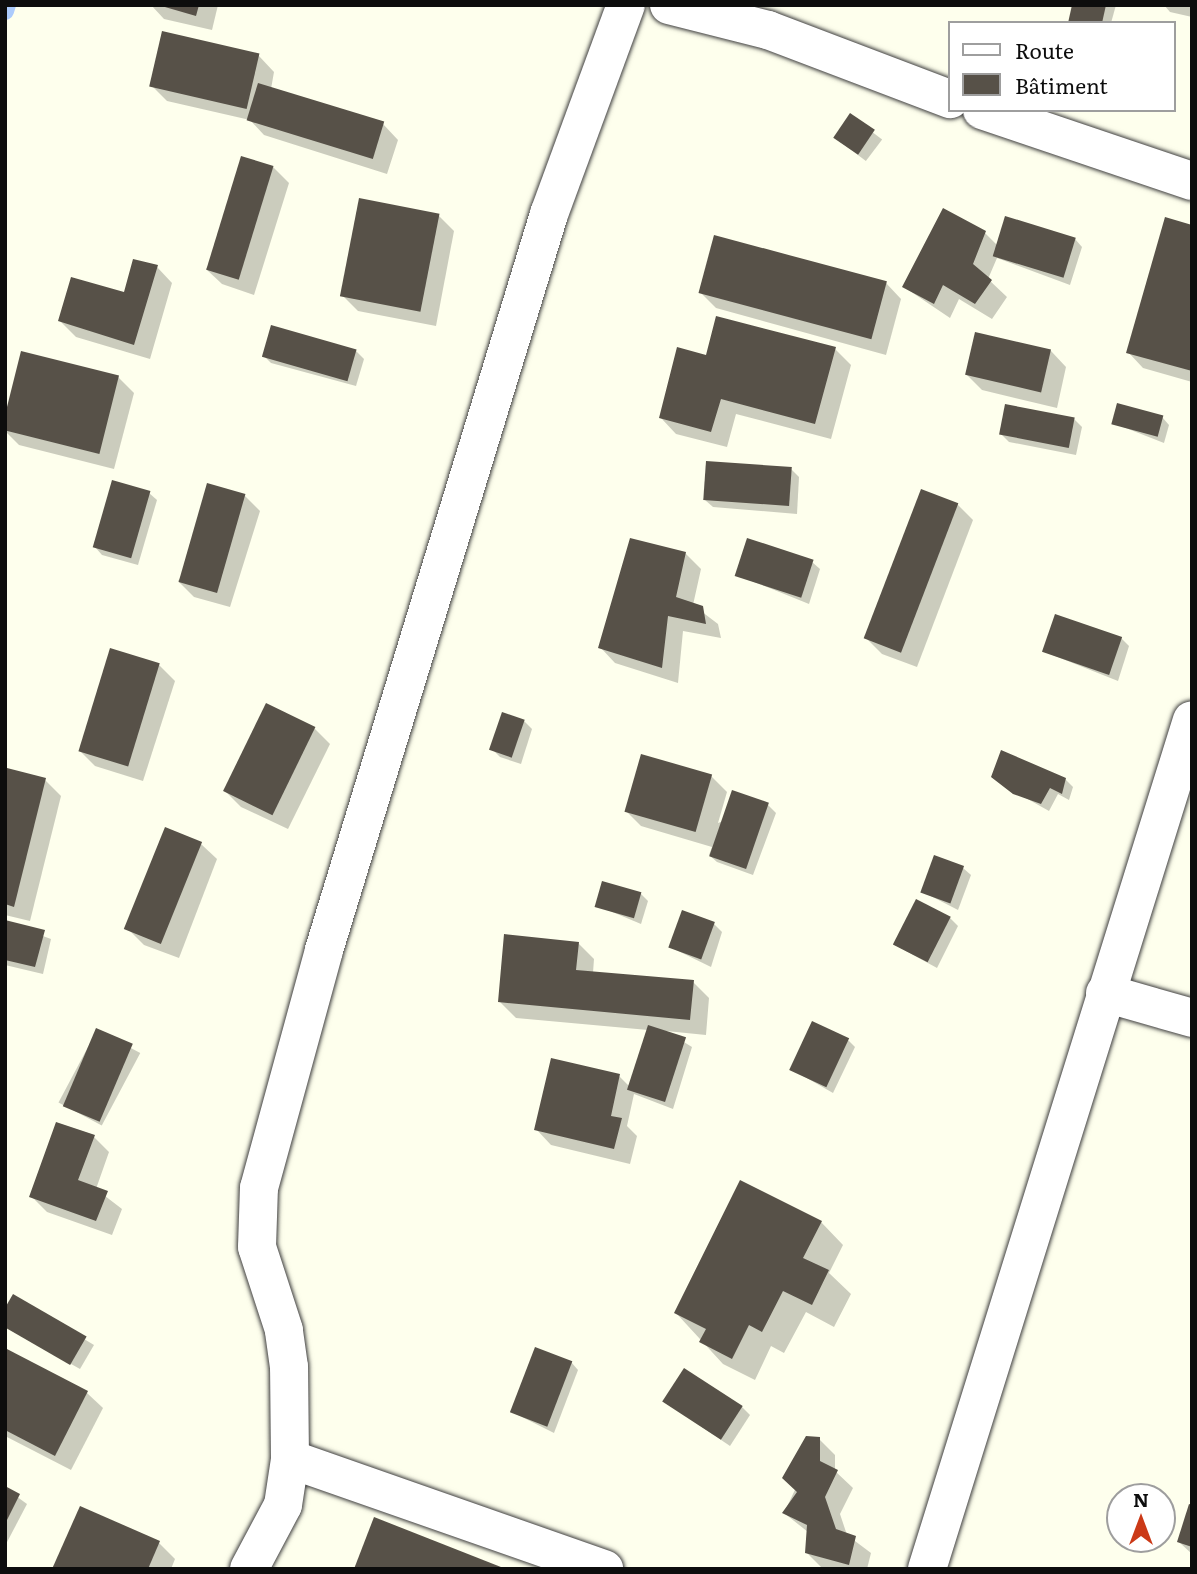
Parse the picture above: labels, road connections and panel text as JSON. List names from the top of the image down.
{
  "legend": ["Route", "Bâtiment"],
  "north": "top"
}
